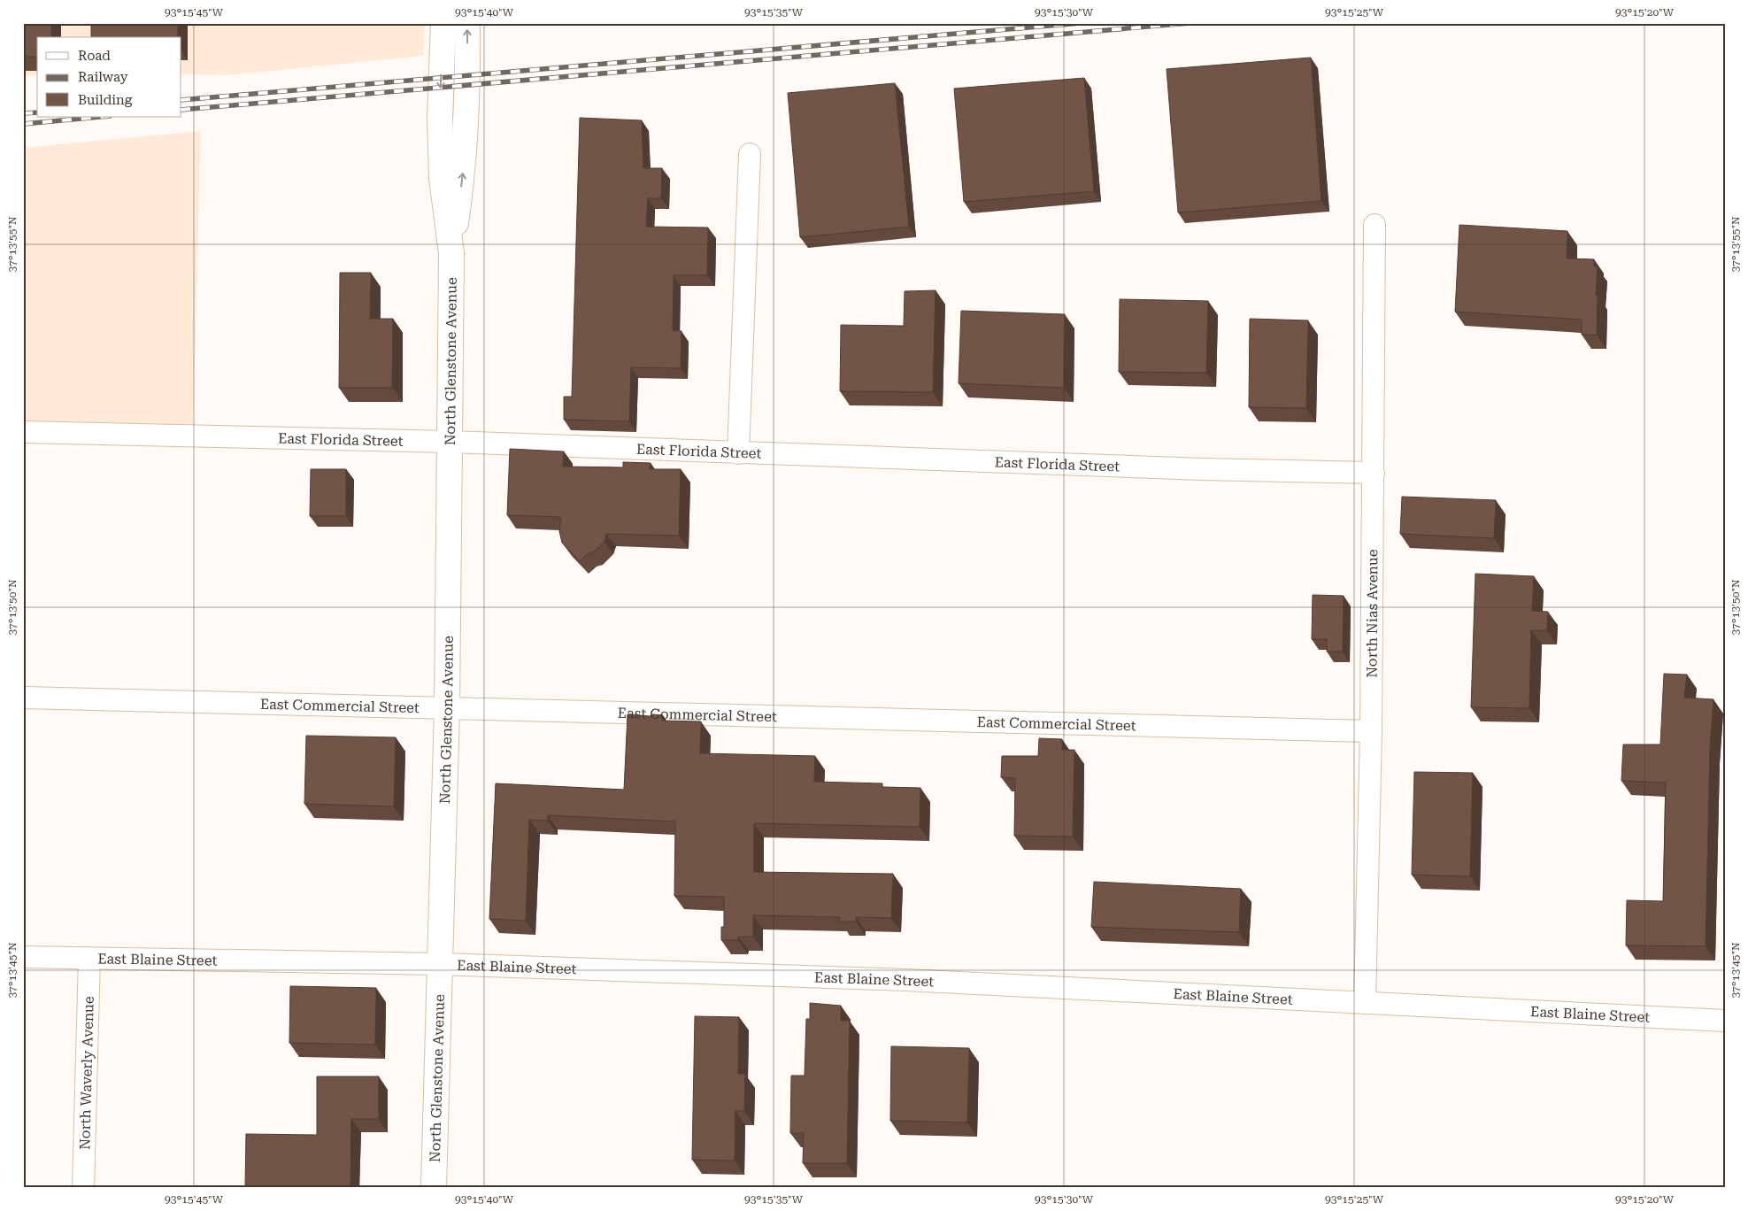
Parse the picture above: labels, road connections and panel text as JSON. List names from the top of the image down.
{
  "streets": {
    "main road": ["North Glenstone Avenue"],
    "street": [
      "East Florida Street",
      "North Nias Avenue",
      "East Commercial Street",
      "East Blaine Street",
      "North Waverly Avenue"
    ]
  },
  "crossings": [
    ["North Glenstone Avenue", "East Florida Street"],
    ["North Glenstone Avenue", "East Commercial Street"],
    ["North Glenstone Avenue", "East Blaine Street"],
    ["East Florida Street", "North Nias Avenue"],
    ["North Nias Avenue", "East Commercial Street"],
    ["North Nias Avenue", "East Blaine Street"],
    ["East Blaine Street", "North Waverly Avenue"]
  ],
  "legend": ["Road", "Railway", "Building"],
  "coordinates": [
    "93°15'45\"W",
    "93°15'40\"W",
    "93°15'35\"W",
    "93°15'30\"W",
    "93°15'25\"W",
    "93°15'20\"W",
    "37°13'55\"N",
    "37°13'50\"N",
    "37°13'45\"N"
  ]
}
